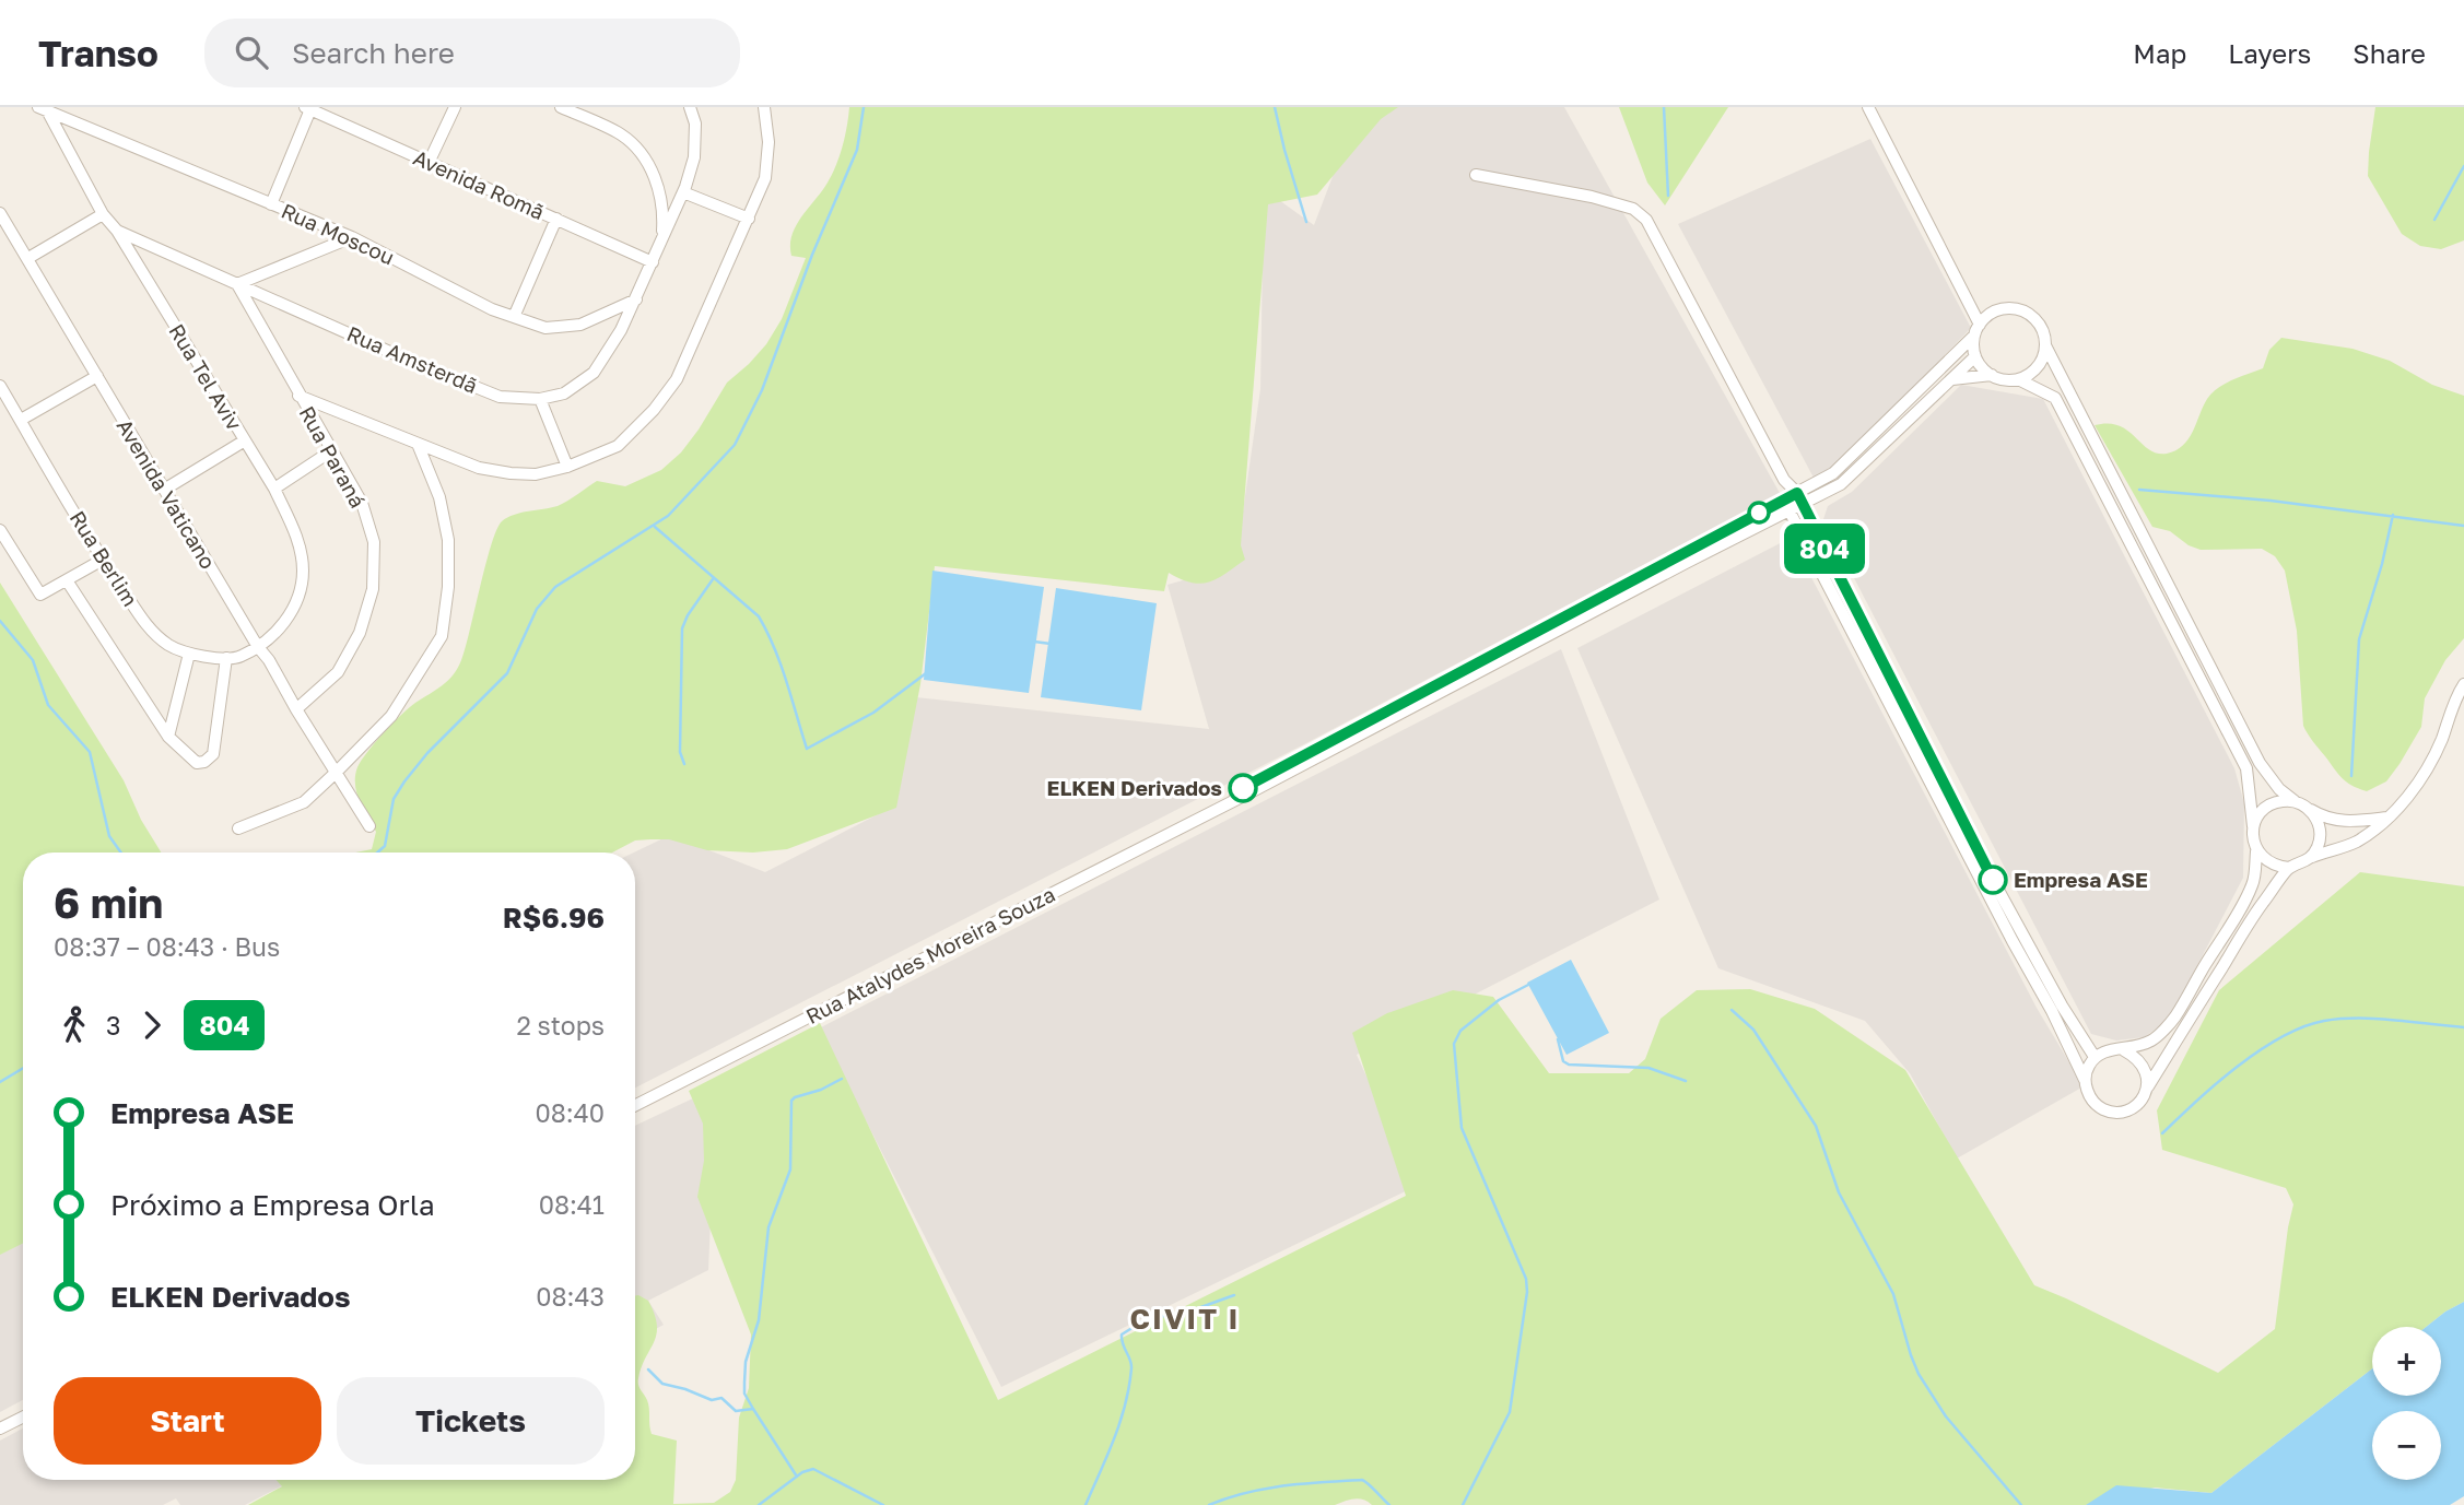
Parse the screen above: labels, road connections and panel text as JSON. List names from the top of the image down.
{
  "streets": {
    "street": [
      "Avenida Romã",
      "Rua Moscou",
      "Rua Amsterdã",
      "Rua Tel Aviv",
      "Rua Paraná",
      "Avenida Vaticano",
      "Rua Berlim",
      "Rua Atalydes Moreira Souza"
    ]
  },
  "crossings": [
    ["Avenida Romã", "Rua Amsterdã"],
    ["Rua Moscou", "Rua Amsterdã"],
    ["Rua Moscou", "Rua Tel Aviv"],
    ["Rua Amsterdã", "Rua Tel Aviv"],
    ["Rua Amsterdã", "Rua Paraná"],
    ["Rua Tel Aviv", "Avenida Vaticano"],
    ["Rua Tel Aviv", "Rua Berlim"],
    ["Rua Paraná", "Avenida Vaticano"],
    ["Avenida Vaticano", "Rua Berlim"]
  ],
  "districts": ["CIVIT I"],
  "places": ["ELKEN Derivados", "Empresa ASE"],
  "lines": ["bus line 804"],
  "page": {
    "header": "Transo",
    "search": "Search here",
    "nav": ["Map", "Layers", "Share"],
    "on_map": "804",
    "heading": ["6 min", "08:37 – 08:43 · Bus", "R$6.96"],
    "legs": ["3", "804", "2 stops"],
    "list": [
      {
        "name": "Empresa ASE",
        "value": "08:40"
      },
      {
        "name": "Próximo a Empresa Orla",
        "value": "08:41"
      },
      {
        "name": "ELKEN Derivados",
        "value": "08:43"
      }
    ],
    "map_buttons": ["+", "−"],
    "buttons": ["Start", "Tickets"]
  }
}
